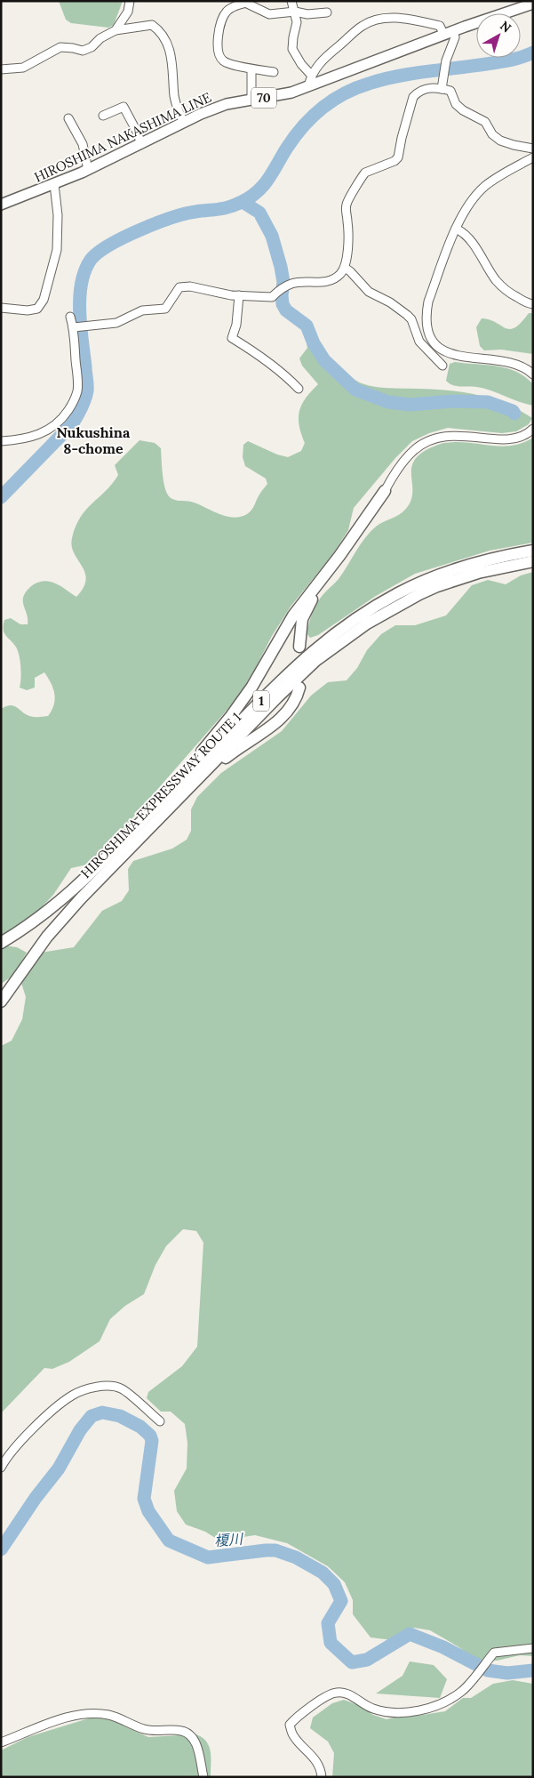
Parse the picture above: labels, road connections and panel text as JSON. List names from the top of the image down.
{
  "streets": {
    "highway": ["1", "HIROSHIMA EXPRESSWAY ROUTE 1"],
    "main road": ["70", "HIROSHIMA NAKASHIMA LINE"]
  },
  "districts": ["Nukushina 8-chome"],
  "water": ["榎川"],
  "north": "top right"
}
